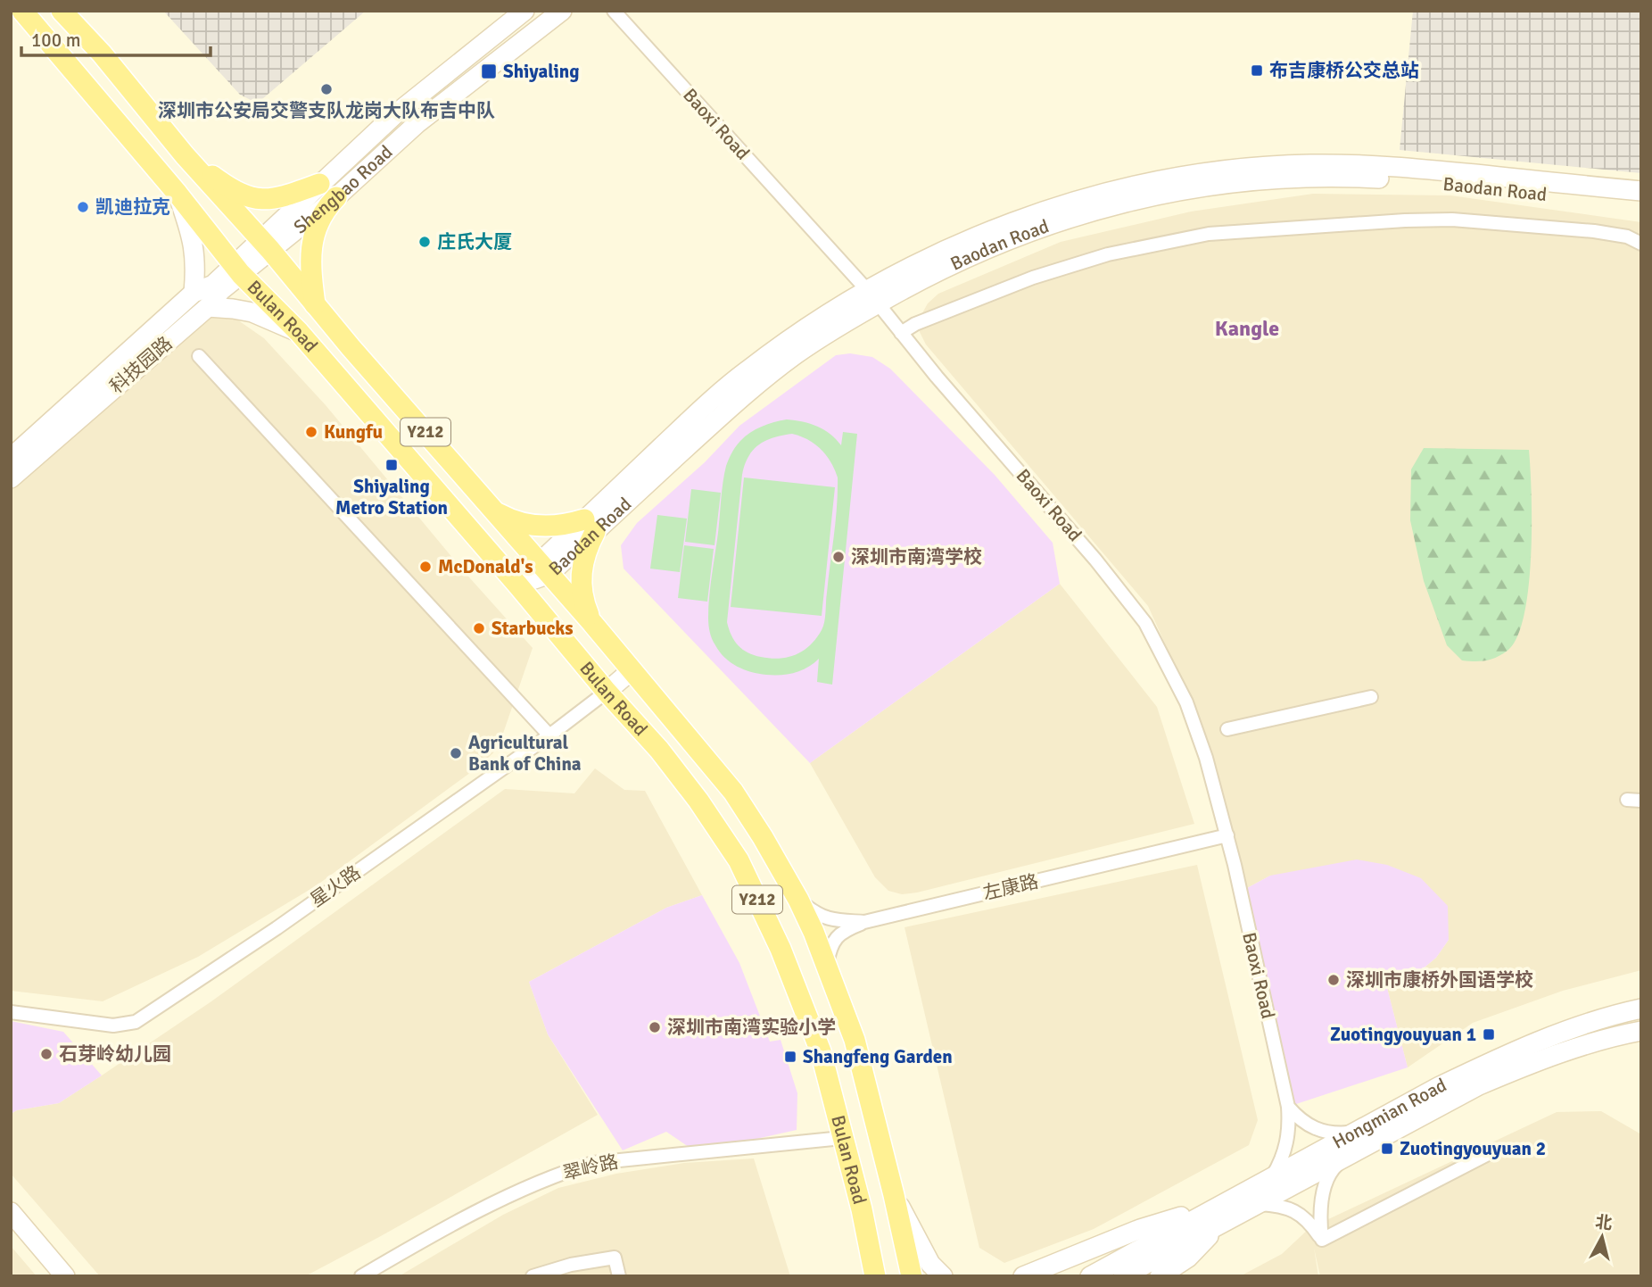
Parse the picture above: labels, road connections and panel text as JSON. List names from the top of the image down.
{
  "streets": {
    "main road": [
      "Shengbao Road",
      "Baodan Road",
      "Bulan Road",
      "科技园路",
      "Y212",
      "星火路",
      "Hongmian Road"
    ],
    "street": ["Baoxi Road", "左康路", "翠岭路"]
  },
  "crossings": [
    ["Baoxi Road", "Baodan Road"],
    ["Baoxi Road", "左康路"],
    ["Baoxi Road", "Hongmian Road"],
    ["Shengbao Road", "Bulan Road"],
    ["Shengbao Road", "科技园路"],
    ["Baodan Road", "Bulan Road"],
    ["Bulan Road", "科技园路"],
    ["Bulan Road", "星火路"],
    ["Bulan Road", "左康路"],
    ["Bulan Road", "翠岭路"]
  ],
  "districts": ["Kangle"],
  "places": {
    "transit": [
      "布吉康桥公交总站",
      "Shiyaling",
      "Shiyaling Metro Station",
      "Zuotingyouyuan 1",
      "Shangfeng Garden",
      "Zuotingyouyuan 2"
    ],
    "other": [
      "深圳市公安局交警支队龙岗大队布吉中队",
      "凯迪拉克",
      "庄氏大厦",
      "Kungfu",
      "深圳市南湾学校",
      "McDonald's",
      "Starbucks",
      "Agricultural Bank of China",
      "深圳市康桥外国语学校",
      "深圳市南湾实验小学",
      "石芽岭幼儿园"
    ]
  },
  "scale_bar": "100 m",
  "north": "top"
}
